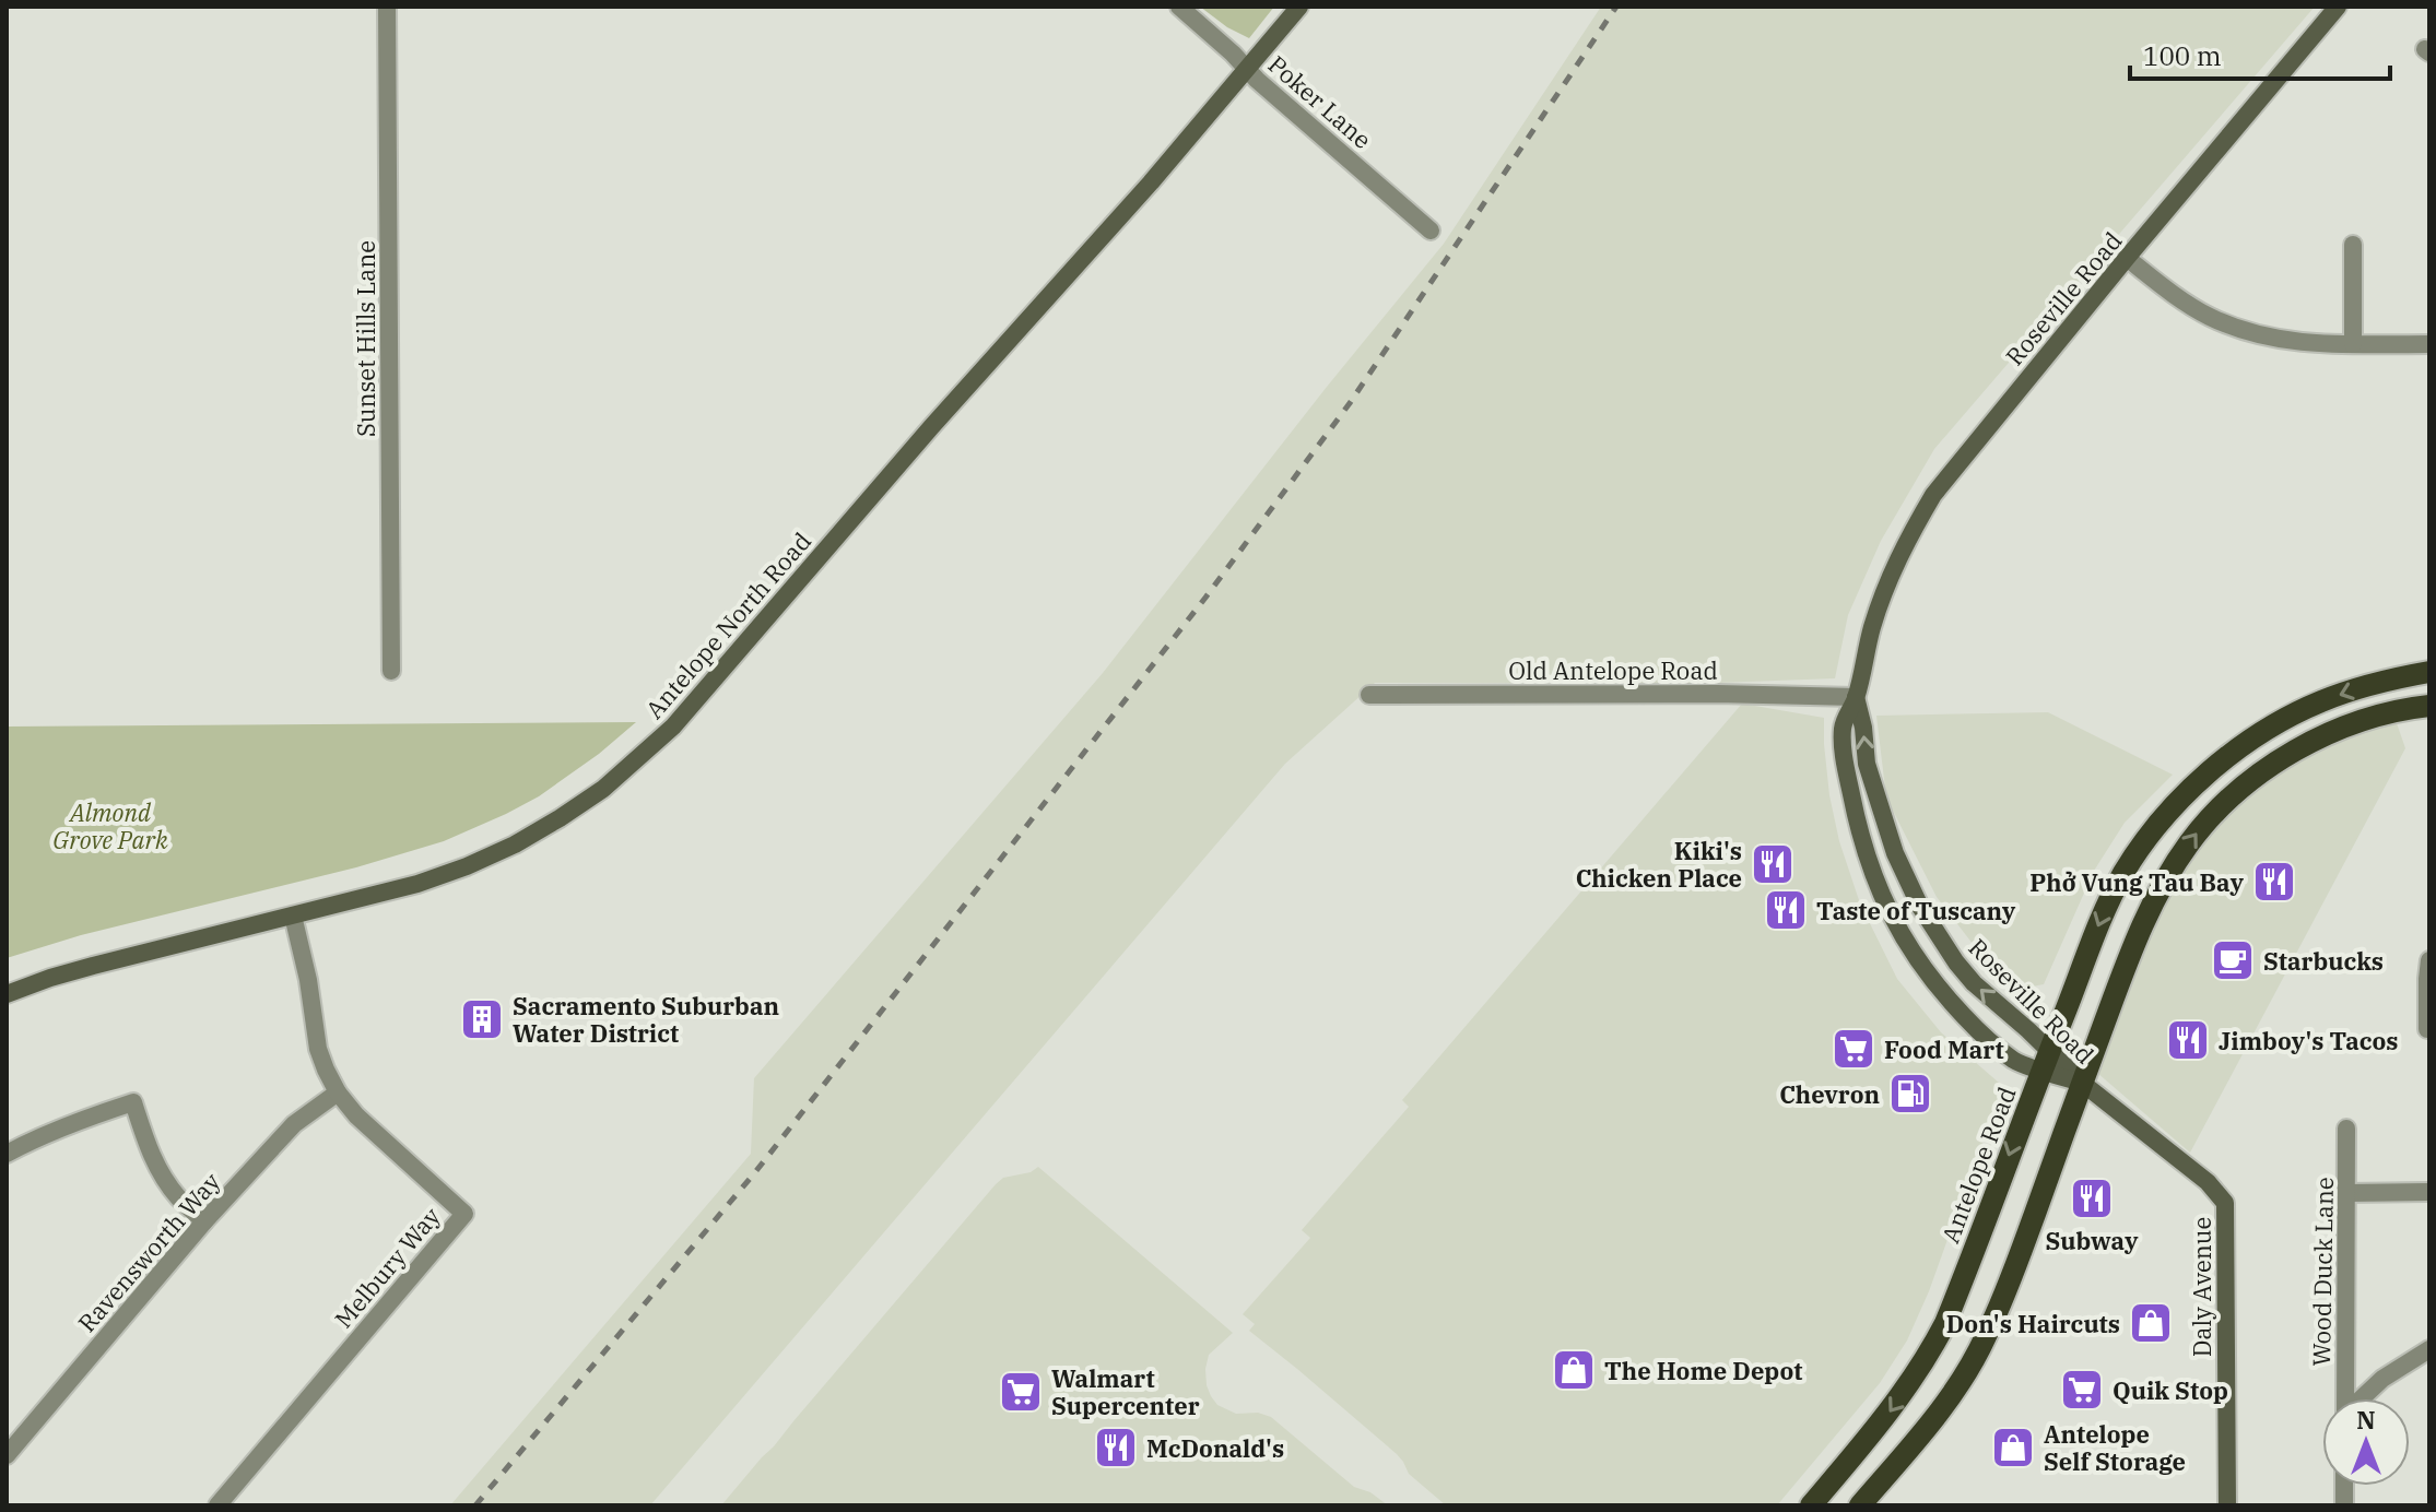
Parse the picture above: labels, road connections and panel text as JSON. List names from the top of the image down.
{
  "streets": {
    "main road": [
      "Roseville Road",
      "Antelope North Road",
      "Antelope Road",
      "Daly Avenue"
    ],
    "street": [
      "Poker Lane",
      "Sunset Hills Lane",
      "Old Antelope Road",
      "Ravensworth Way",
      "Melbury Way",
      "Wood Duck Lane"
    ]
  },
  "crossings": [
    ["Poker Lane", "Antelope North Road"],
    ["Roseville Road", "Old Antelope Road"],
    ["Roseville Road", "Antelope Road"],
    ["Roseville Road", "Daly Avenue"],
    ["Antelope North Road", "Melbury Way"],
    ["Ravensworth Way", "Melbury Way"]
  ],
  "parks": ["Almond Grove Park"],
  "places": {
    "restaurant": [
      "Kiki's Chicken Place",
      "Phở Vung Tau Bay",
      "Taste of Tuscany",
      "Jimboy's Tacos",
      "Subway",
      "McDonald's"
    ],
    "cafe": ["Starbucks"],
    "building": ["Sacramento Suburban Water District"],
    "supermarket": ["Food Mart", "Quik Stop", "Walmart Supercenter"],
    "fuel station": ["Chevron"],
    "shop": ["Don's Haircuts", "The Home Depot", "Antelope Self Storage"]
  },
  "scale_bar": "100 m",
  "north": "top"
}
